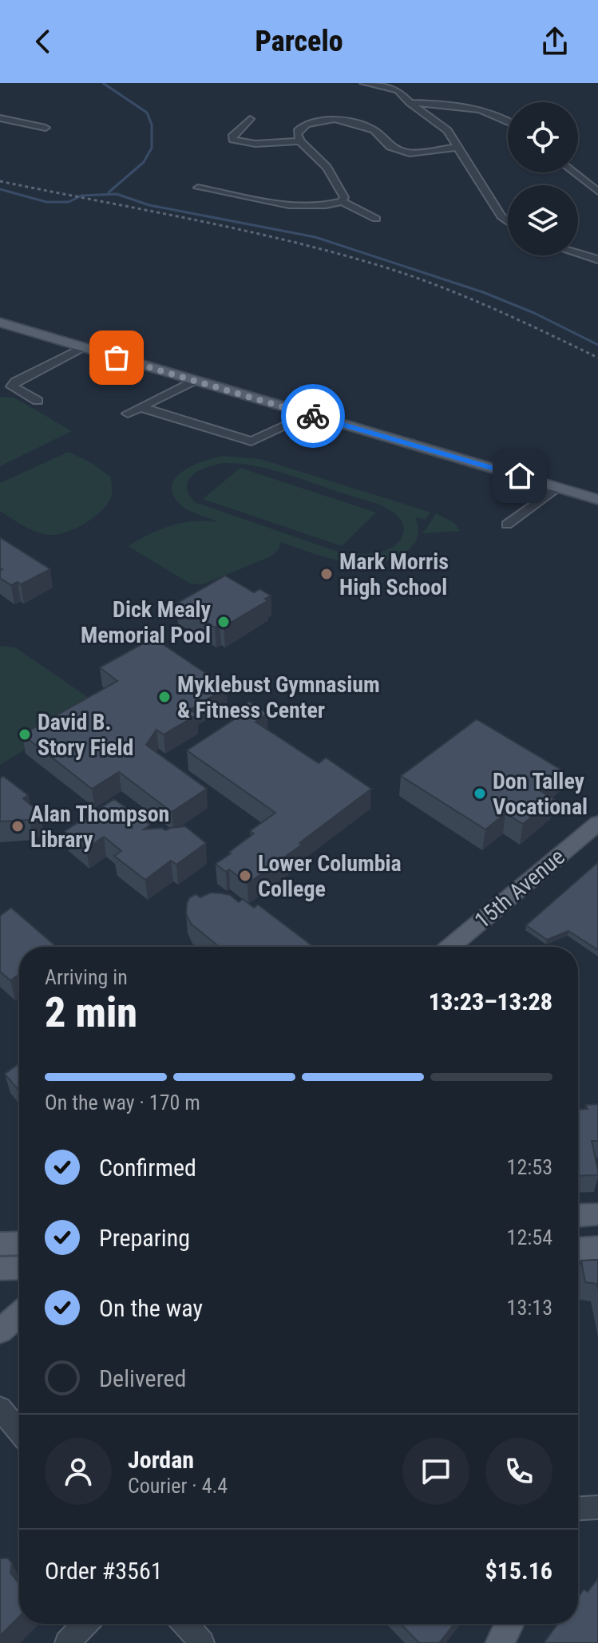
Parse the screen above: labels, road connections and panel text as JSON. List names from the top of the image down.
{
  "streets": {
    "main road": ["15th Avenue"]
  },
  "places": [
    "Mark Morris High School",
    "Dick Mealy Memorial Pool",
    "Myklebust Gymnasium & Fitness Center",
    "David B. Story Field",
    "Don Talley Vocational",
    "Alan Thompson Library",
    "Lower Columbia College"
  ],
  "page": {
    "header": "Parcelo",
    "heading": ["2 min", "Arriving in", "13:23–13:28"],
    "panel": [
      "Jordan",
      "Courier · 4.4",
      "Order #3561",
      "$15.16"
    ],
    "bar": "On the way · 170 m",
    "list": [
      ["Confirmed", "12:53"],
      ["Preparing", "12:54"],
      ["On the way", "13:13"],
      "Delivered"
    ]
  }
}
